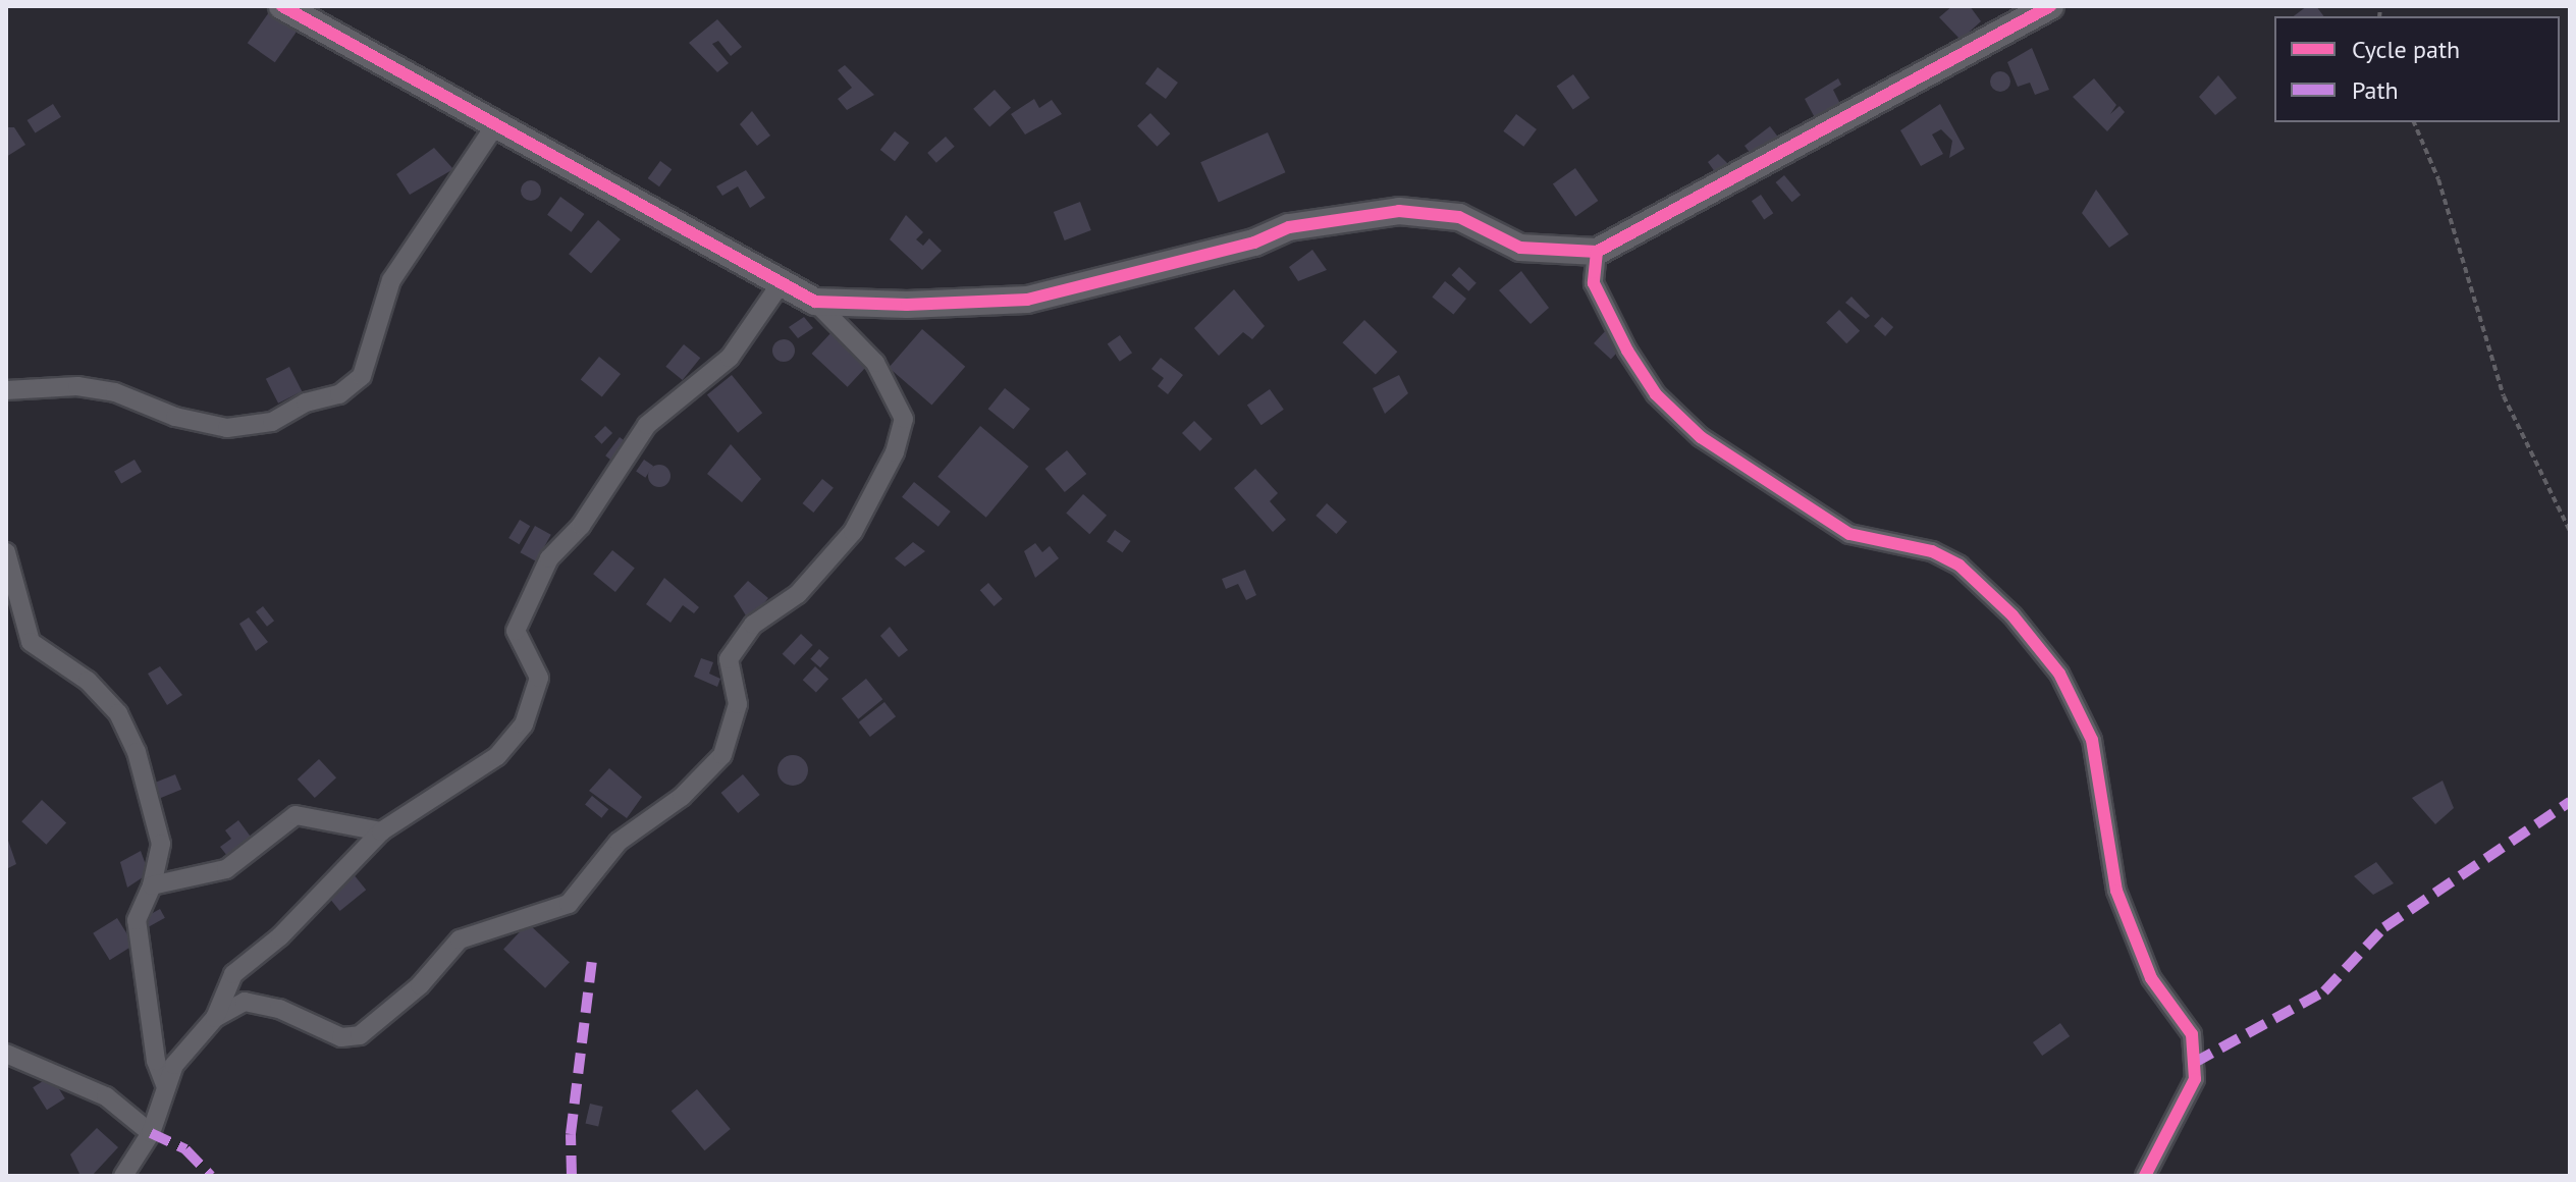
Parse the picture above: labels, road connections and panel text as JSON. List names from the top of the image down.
{
  "legend": ["Cycle path", "Path"]
}
